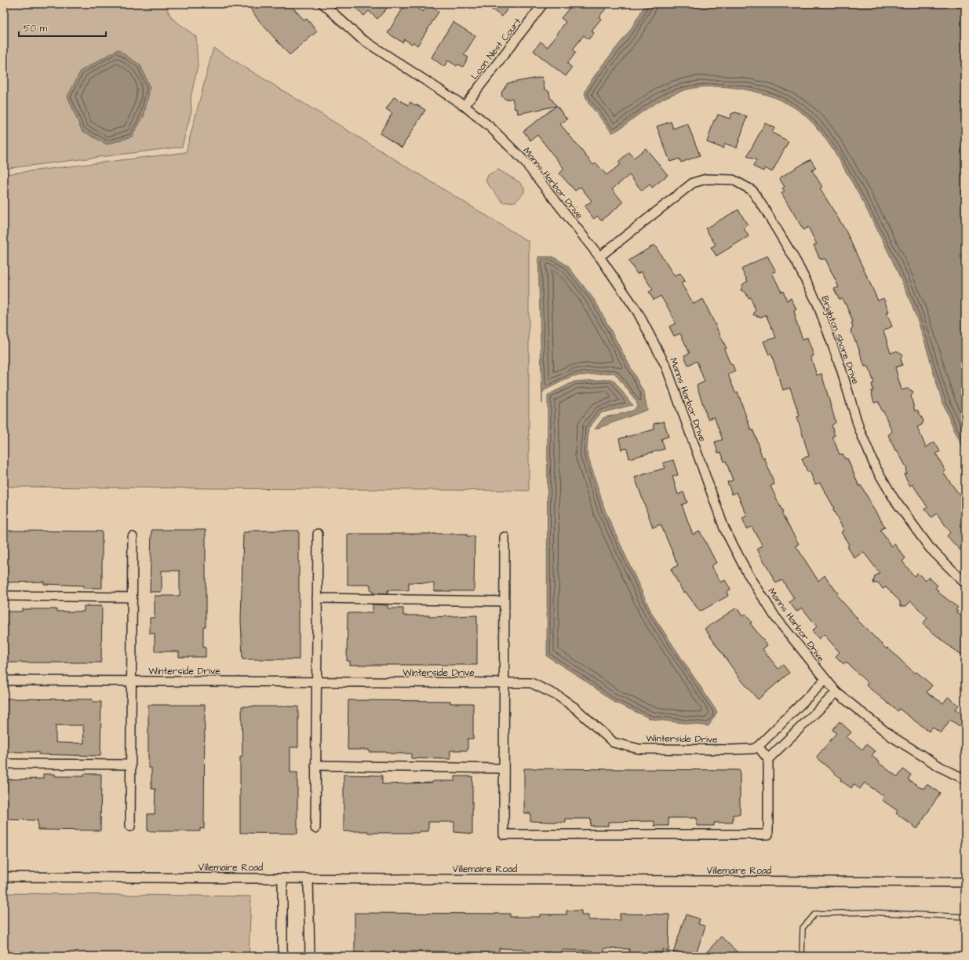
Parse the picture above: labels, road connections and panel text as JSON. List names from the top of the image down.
{
  "streets": {
    "street": [
      "Loon Nest Court",
      "Manns Harbor Drive",
      "Brighton Shore Drive",
      "Winterside Drive",
      "Villemaire Road"
    ]
  },
  "crossings": [
    ["Loon Nest Court", "Manns Harbor Drive"],
    ["Manns Harbor Drive", "Brighton Shore Drive"]
  ],
  "scale_bar": "50 m"
}
